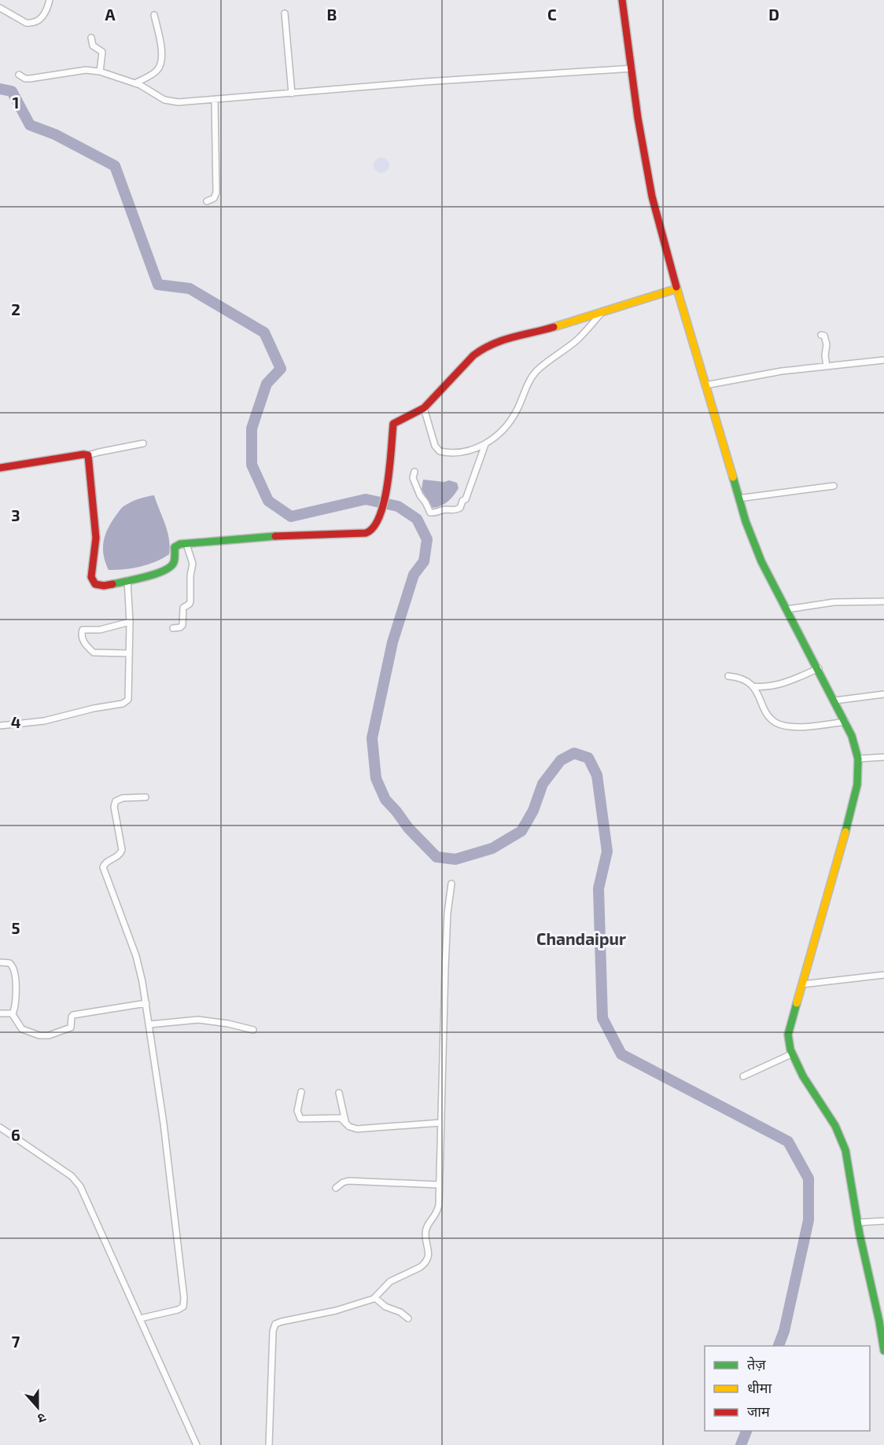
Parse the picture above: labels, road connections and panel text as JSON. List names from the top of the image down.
{
  "districts": ["Chandaipur"],
  "legend": ["तेज़", "धीमा", "जाम"],
  "north": "bottom",
  "grid": {
    "columns": [
      "A",
      "B",
      "C",
      "D"
    ],
    "rows": [
      "1",
      "2",
      "3",
      "4",
      "5",
      "6",
      "7"
    ]
  }
}
